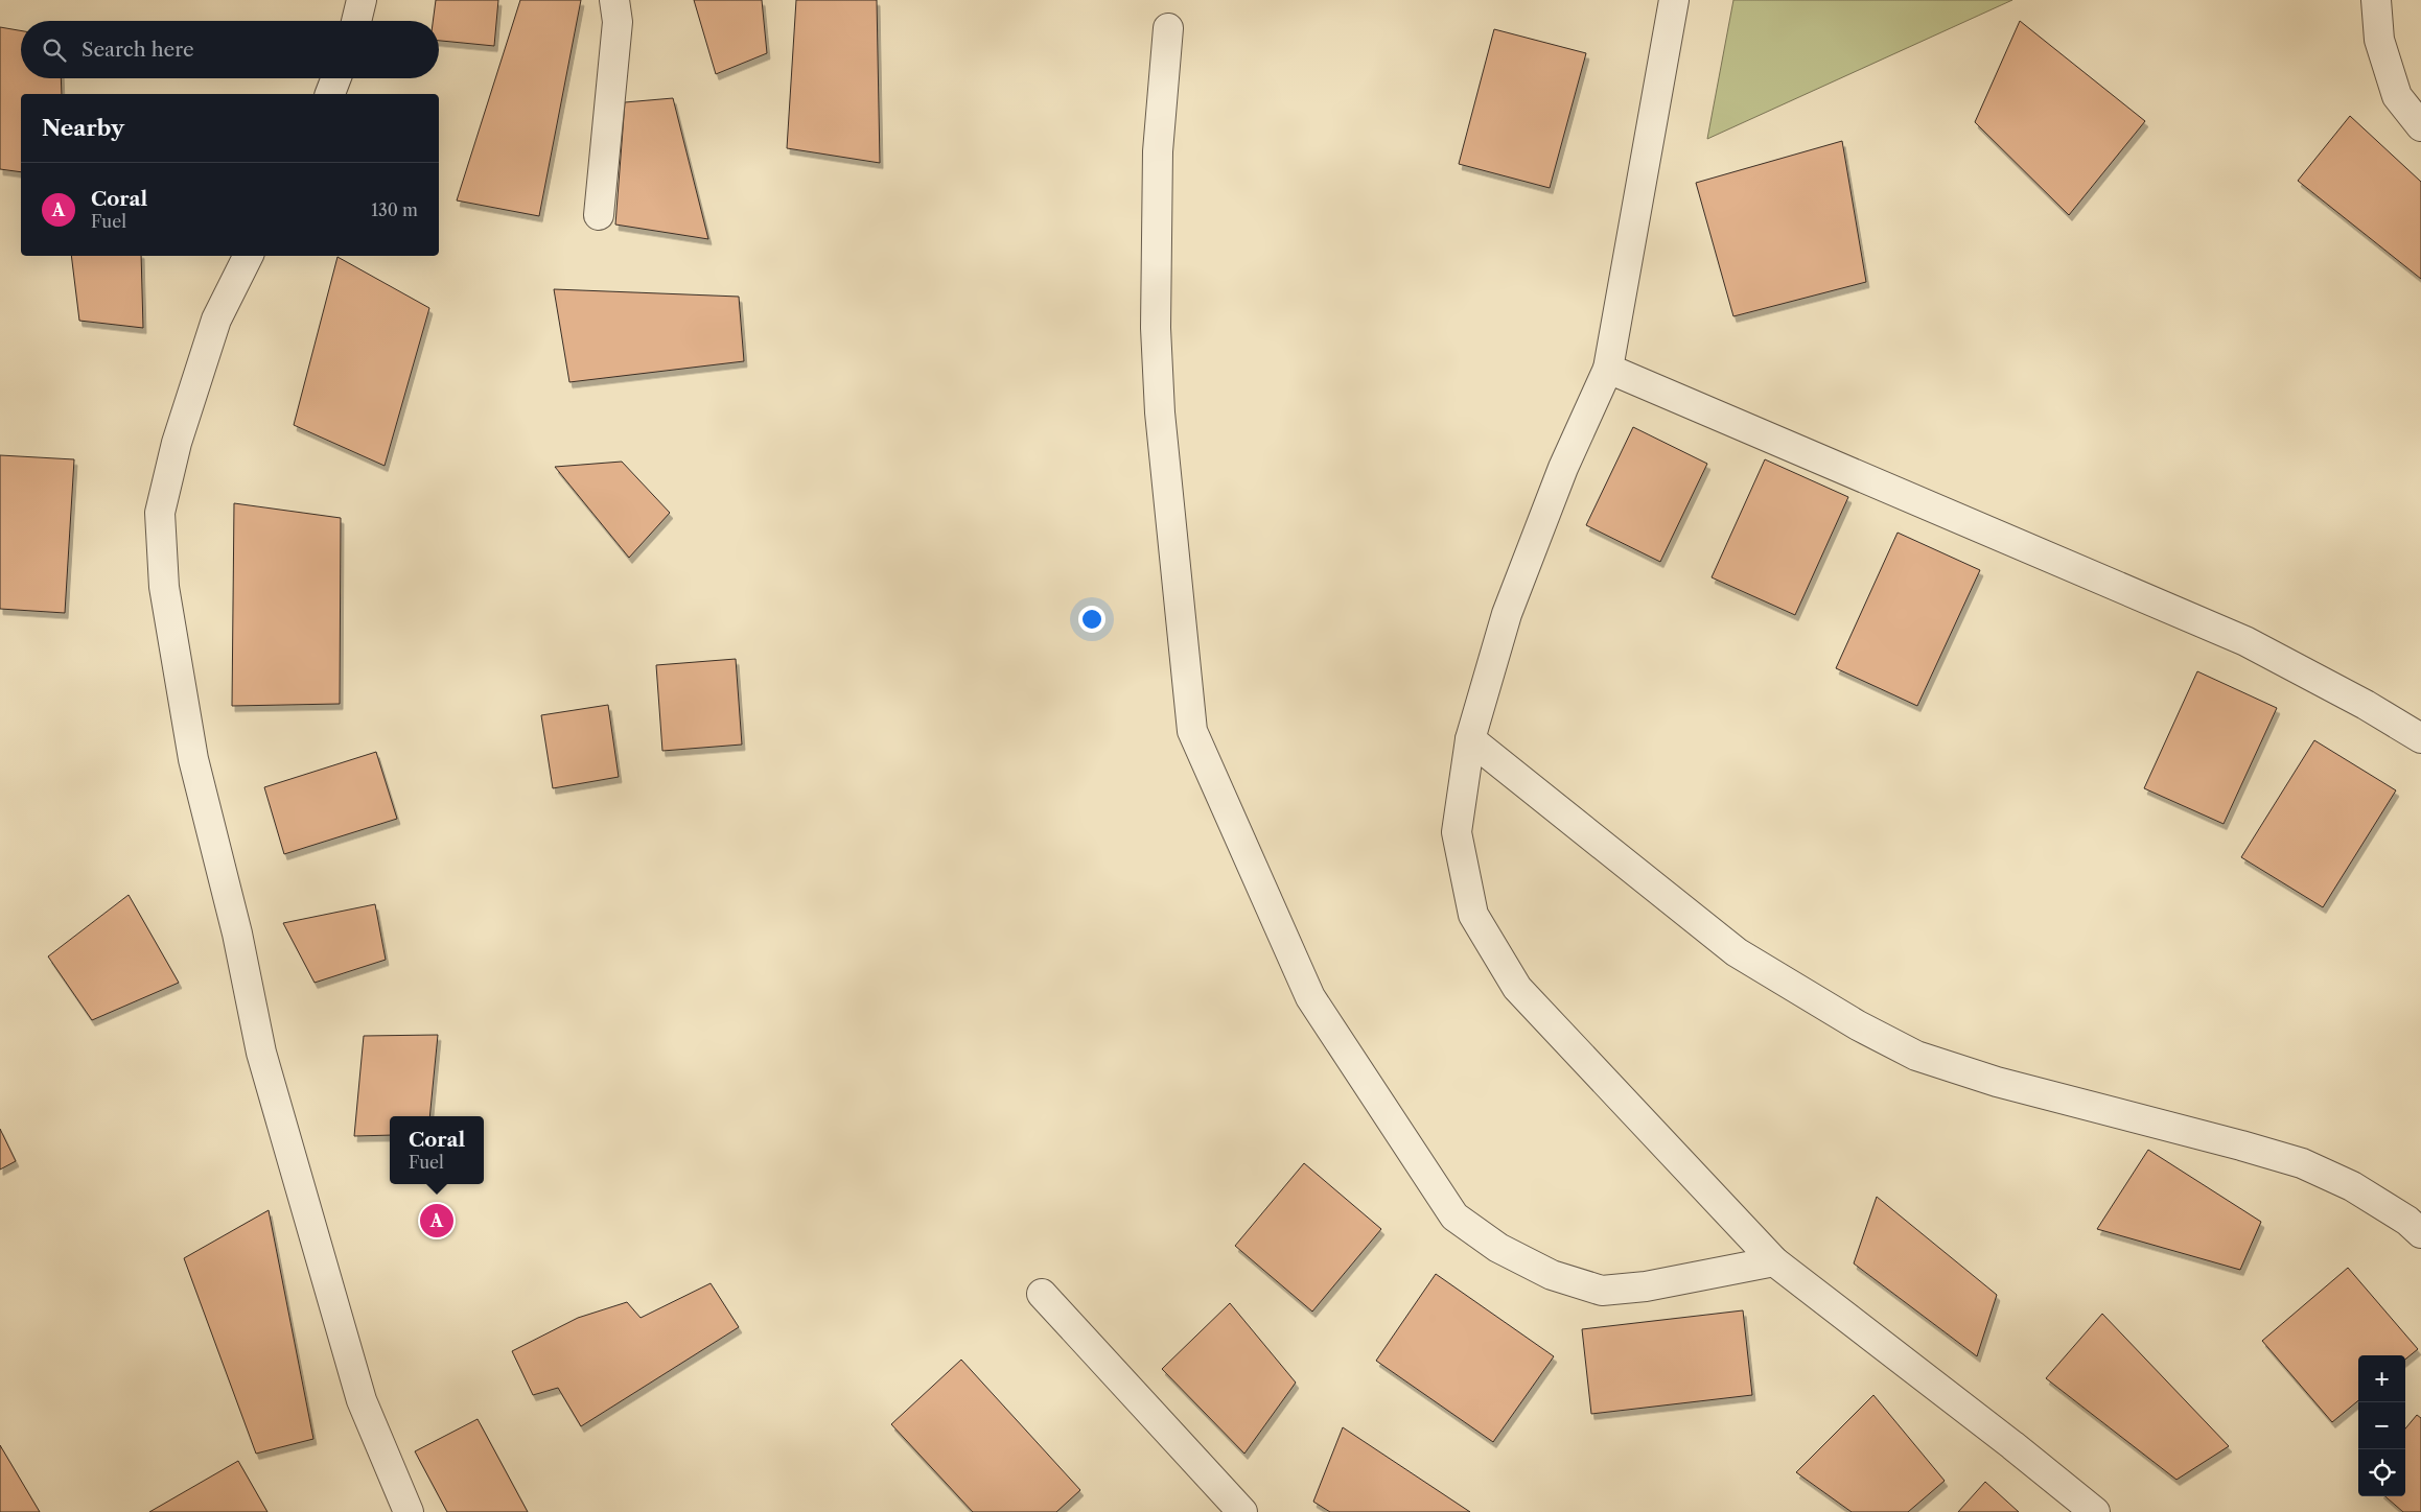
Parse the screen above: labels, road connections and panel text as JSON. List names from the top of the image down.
{
  "page": {
    "search": "Search here",
    "heading": "Nearby",
    "list": [
      {
        "mark": "A",
        "name": "Coral",
        "note": "Fuel",
        "value": "130 m"
      }
    ],
    "popup": ["Coral", "Fuel"],
    "pins": "A",
    "map_buttons": ["+", "−"]
  }
}
